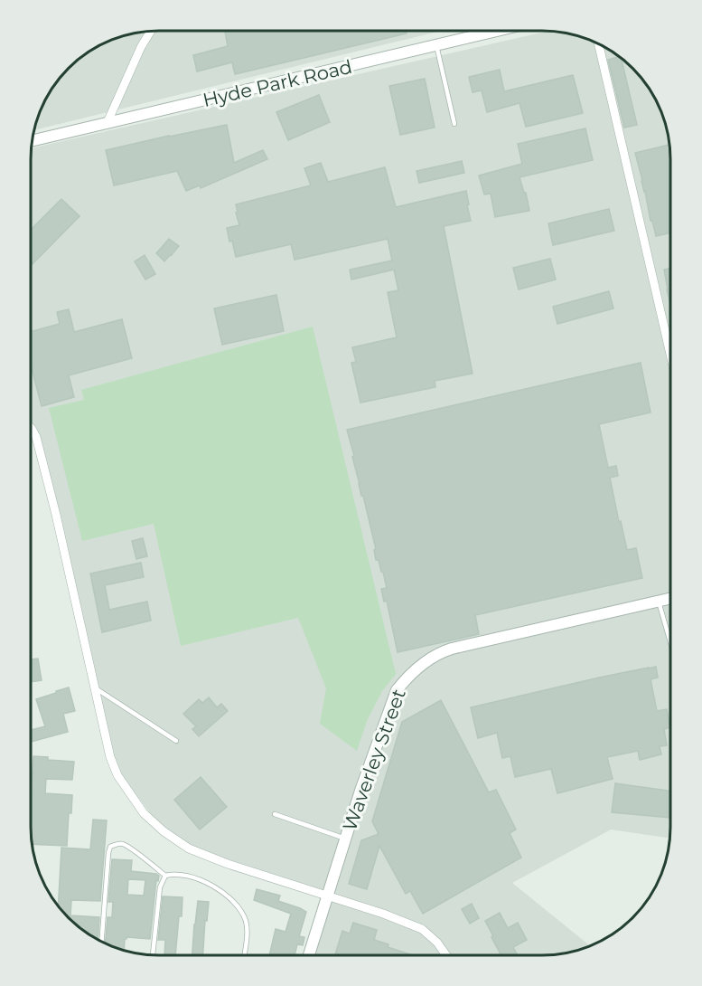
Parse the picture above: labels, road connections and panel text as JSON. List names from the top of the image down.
{
  "streets": {
    "street": ["Hyde Park Road", "Waverley Street"]
  }
}
